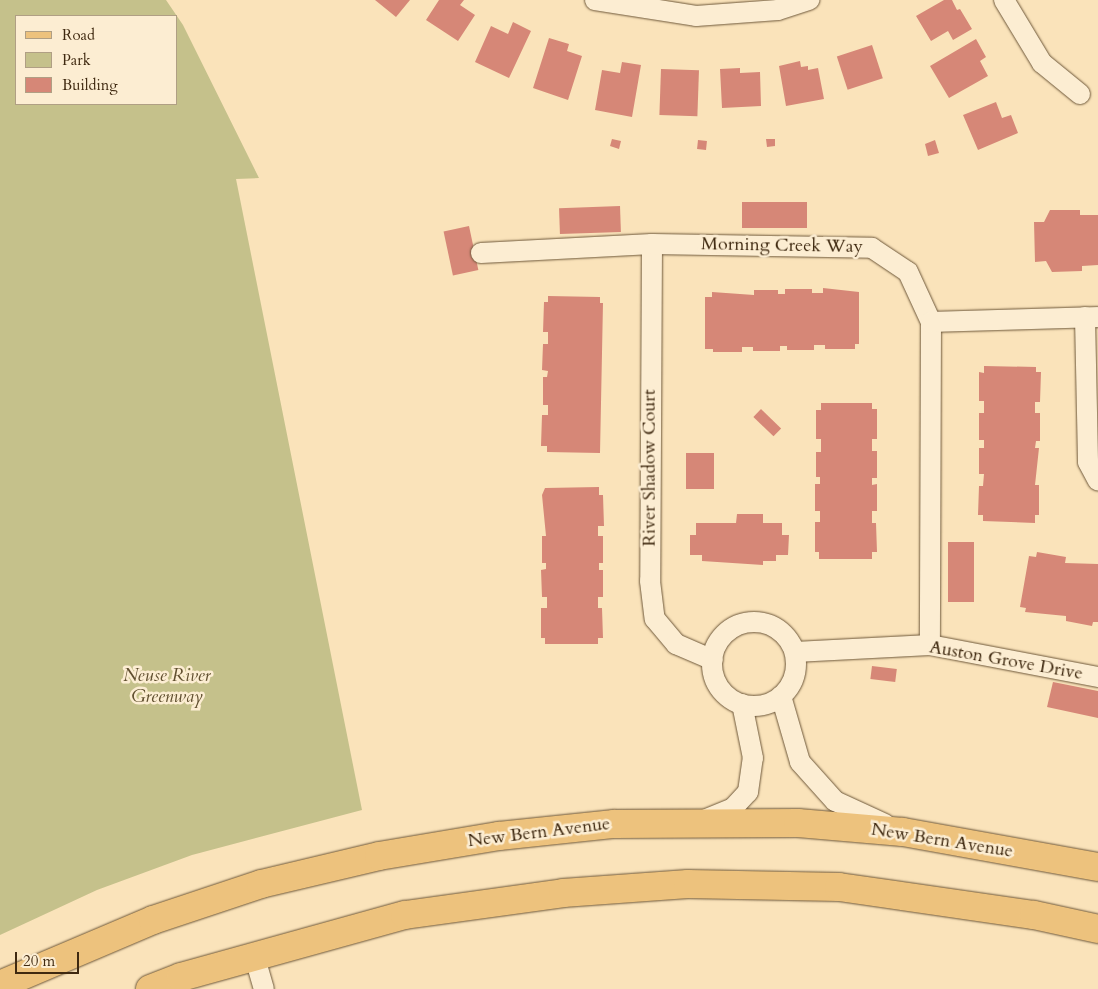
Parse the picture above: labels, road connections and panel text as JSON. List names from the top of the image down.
{
  "streets": {
    "main road": ["New Bern Avenue"],
    "street": ["Morning Creek Way", "River Shadow Court", "Auston Grove Drive"]
  },
  "crossings": [
    ["Morning Creek Way", "River Shadow Court"],
    ["Morning Creek Way", "Auston Grove Drive"],
    ["River Shadow Court", "Auston Grove Drive"]
  ],
  "parks": ["Neuse River Greenway"],
  "legend": ["Road", "Park", "Building"],
  "scale_bar": "20 m"
}
